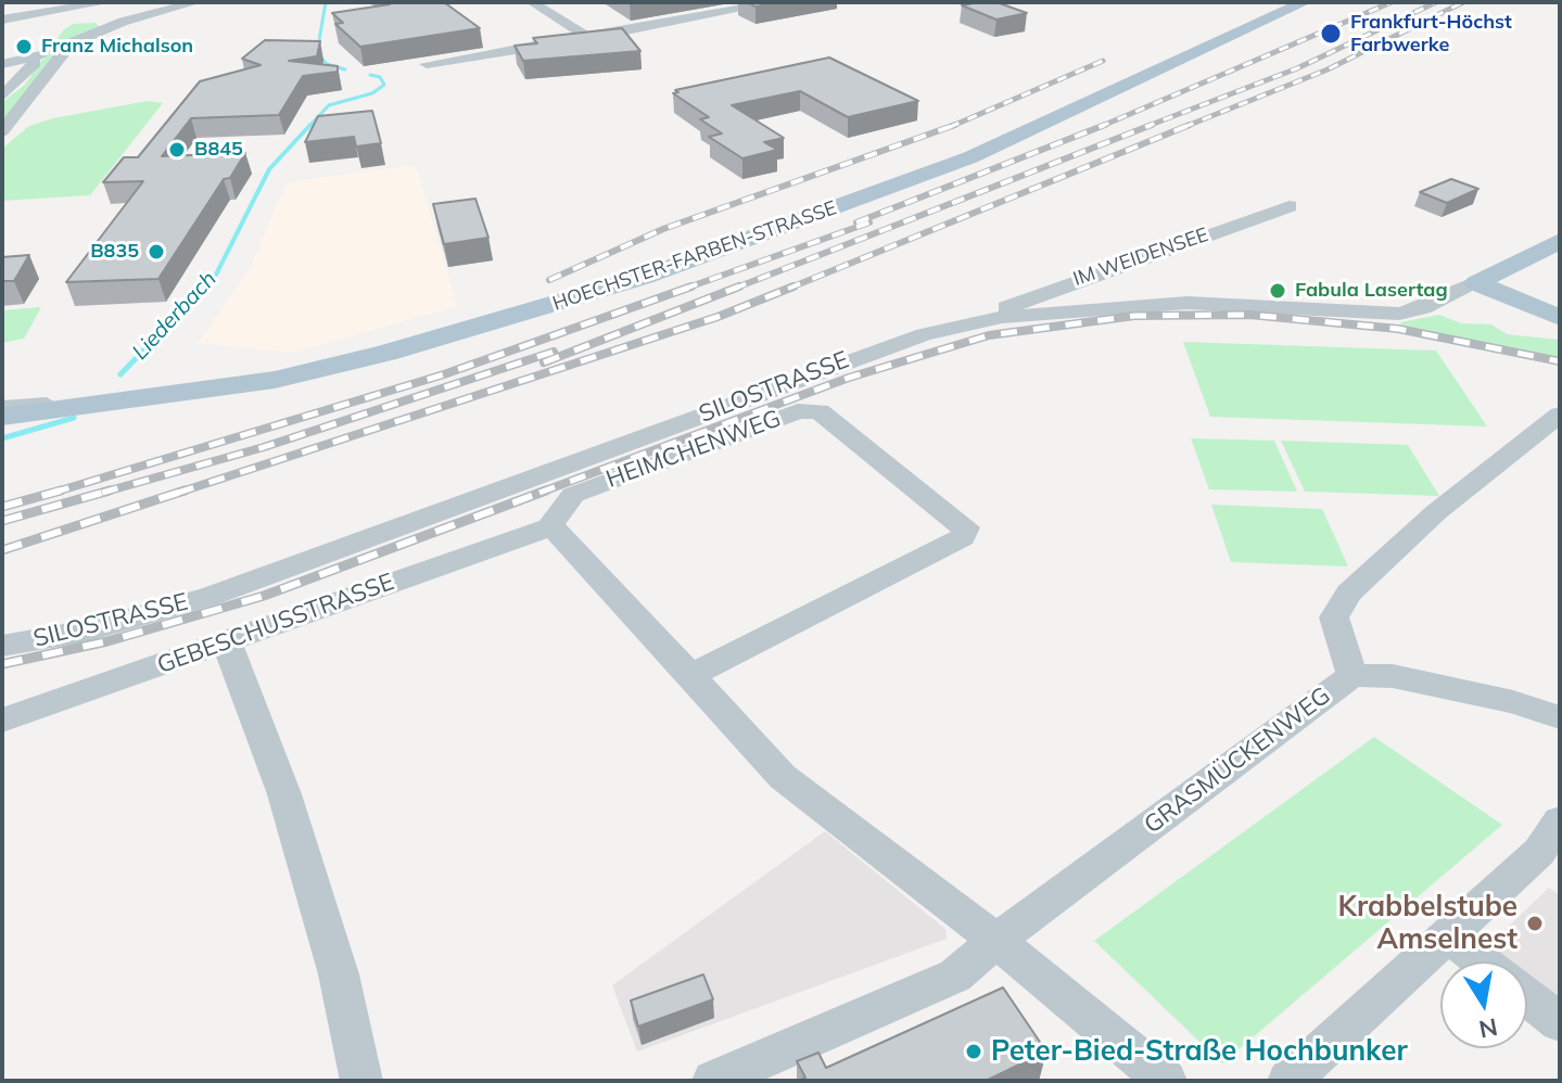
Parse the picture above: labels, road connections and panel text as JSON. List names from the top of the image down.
{
  "streets": {
    "main road": ["HOECHSTER-FARBEN-STRASSE", "SILOSTRASSE"],
    "street": [
      "IM WEIDENSEE",
      "HEIMCHENWEG",
      "GEBESCHUSSTRASSE",
      "GRASMÜCKENWEG"
    ]
  },
  "crossings": [
    ["IM WEIDENSEE", "SILOSTRASSE"],
    ["HEIMCHENWEG", "GEBESCHUSSTRASSE"]
  ],
  "water": ["Liederbach"],
  "places": [
    "Frankfurt-Höchst Farbwerke",
    "Franz Michalson",
    "B845",
    "B835",
    "Fabula Lasertag",
    "Krabbelstube Amselnest",
    "Peter-Bied-Straße Hochbunker"
  ],
  "north": "bottom"
}
